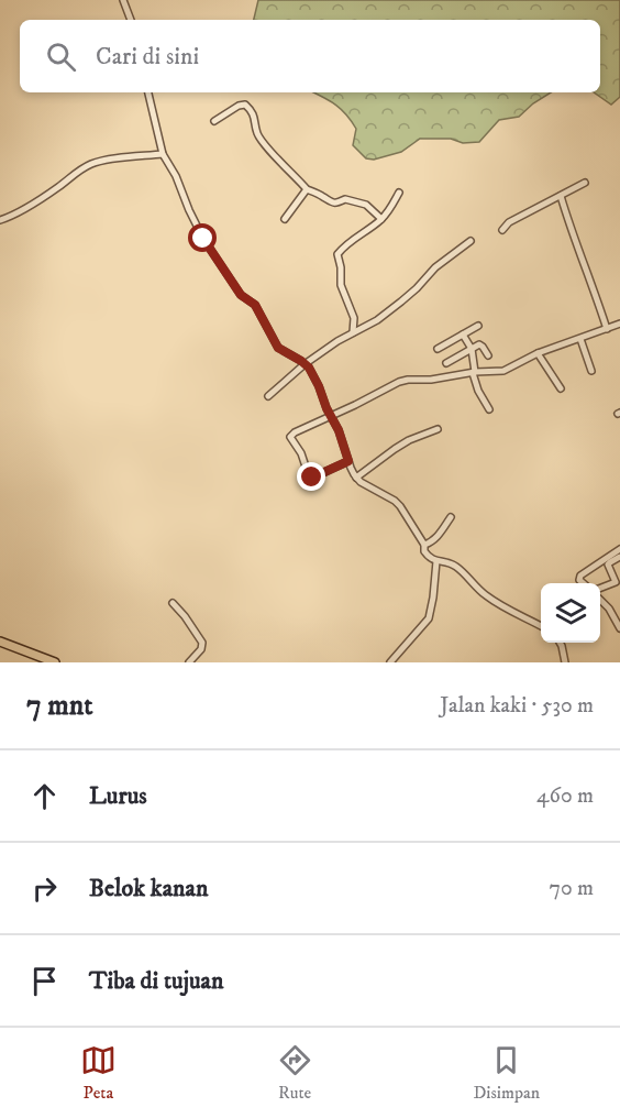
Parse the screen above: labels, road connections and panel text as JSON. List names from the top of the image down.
{
  "page": {
    "search": "Cari di sini",
    "heading": ["7 mnt", "Jalan kaki · 530 m"],
    "list": [
      ["Lurus", "460 m"],
      ["Belok kanan", "70 m"],
      "Tiba di tujuan"
    ],
    "nav": ["Peta", "Rute", "Disimpan"]
  }
}
